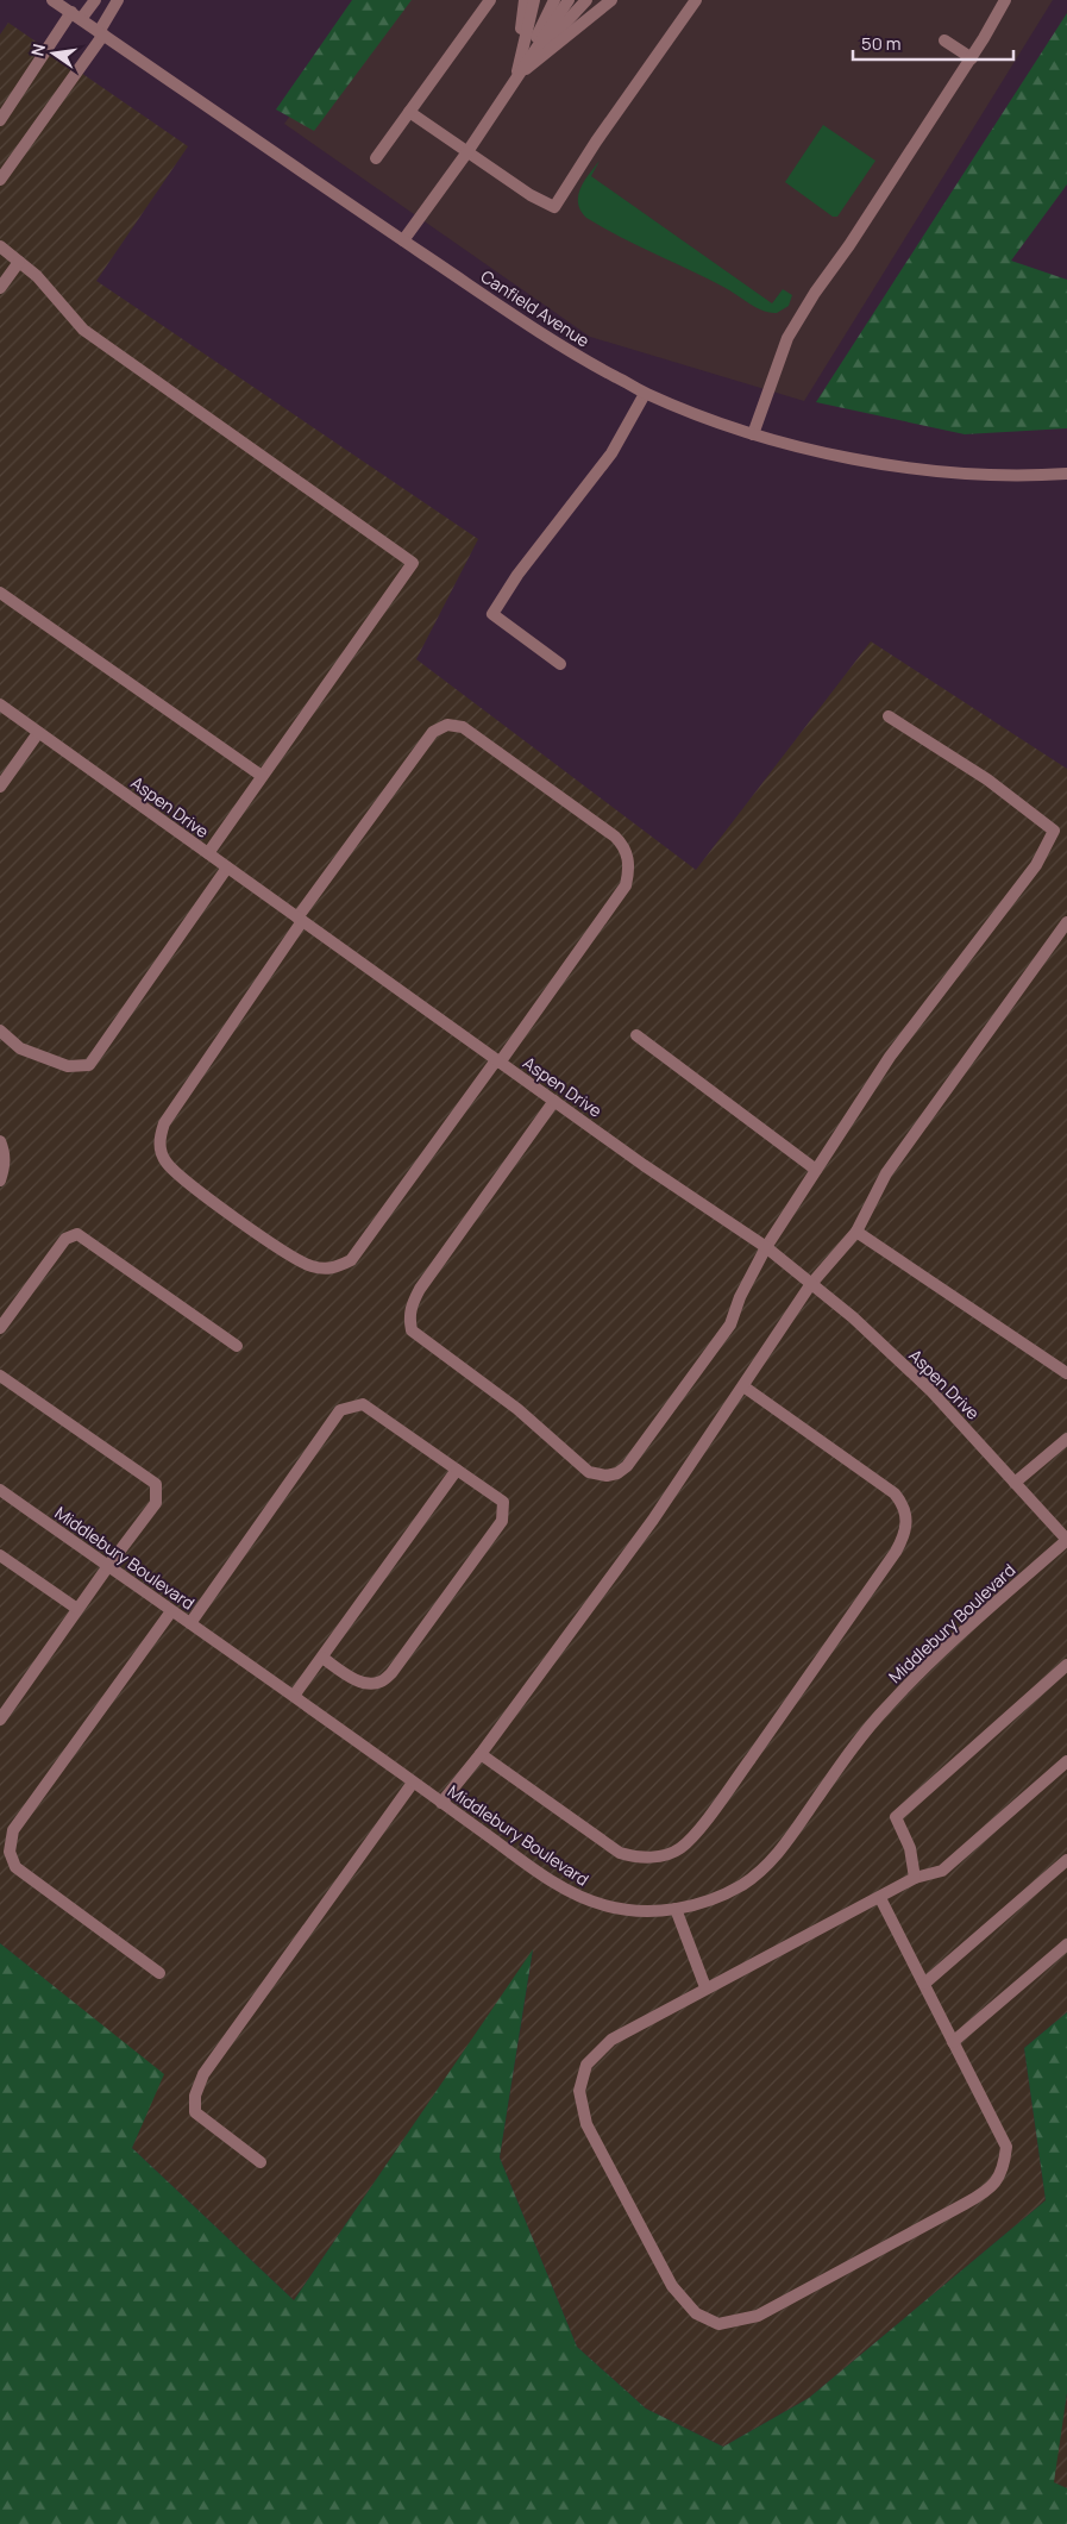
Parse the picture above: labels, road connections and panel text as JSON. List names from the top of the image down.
{
  "streets": {
    "street": ["Canfield Avenue", "Aspen Drive", "Middlebury Boulevard"]
  },
  "crossings": [
    ["Aspen Drive", "Middlebury Boulevard"]
  ],
  "scale_bar": "50 m",
  "north": "left"
}
